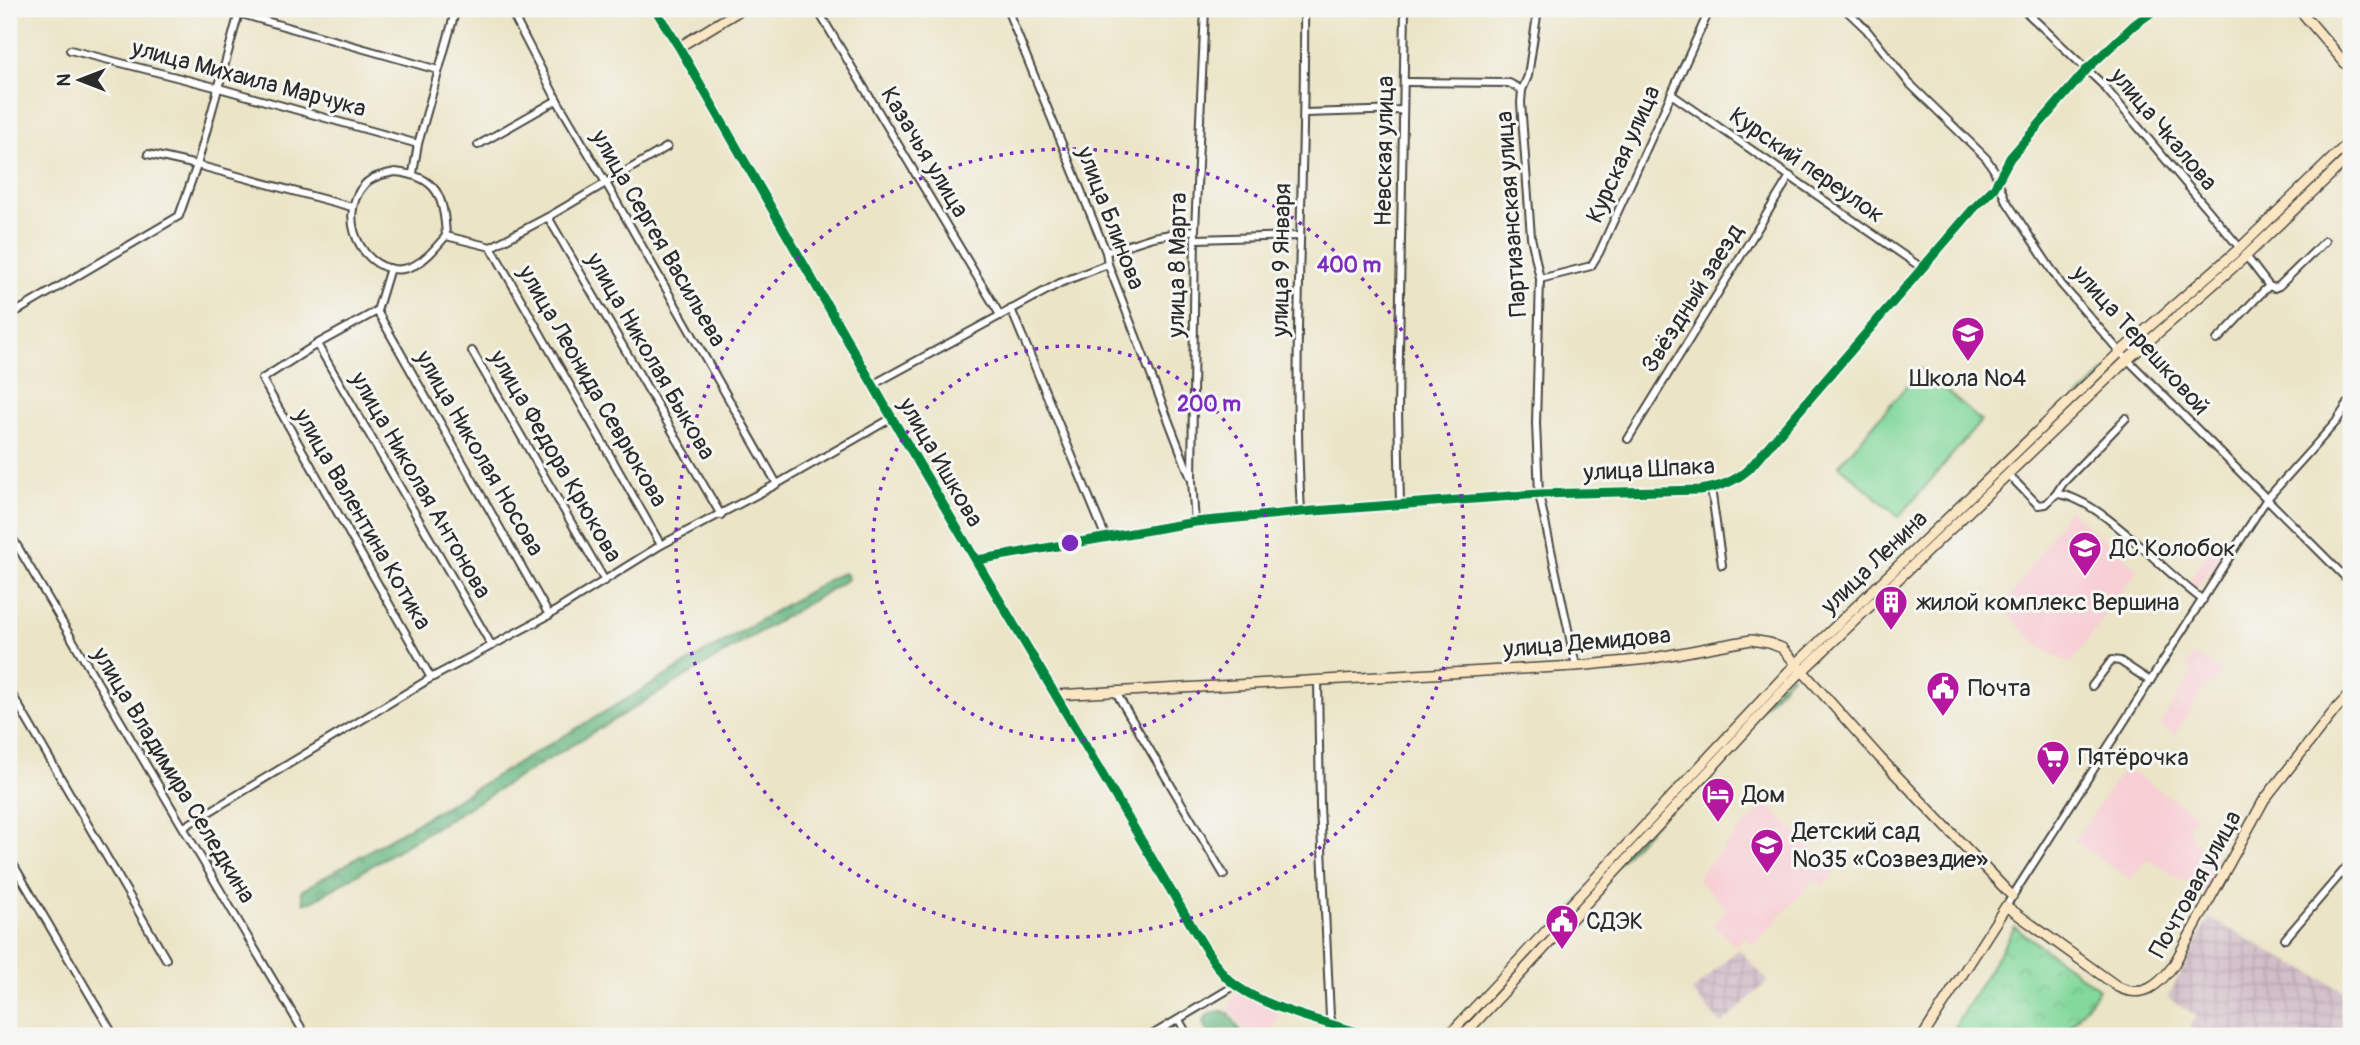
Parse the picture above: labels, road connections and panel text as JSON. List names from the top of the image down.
{
  "streets": {
    "street": [
      "улица Михаила Марчука",
      "улица Чкалова",
      "Невская улица",
      "Казачья улица",
      "Курская улица",
      "Курский переулок",
      "Партизанская улица",
      "улица Блинова",
      "улица Сергея Васильева",
      "улица 9 Января",
      "улица 8 Марта",
      "Звёздный заезд",
      "улица Терешковой",
      "улица Николая Быкова",
      "улица Леонида Севрюкова",
      "улица Николая Носова",
      "улица Федора Крюкова",
      "улица Ишкова",
      "улица Шпака",
      "улица Николая Антонова",
      "улица Валентина Котика",
      "улица Ленина",
      "улица Демидова",
      "улица Владимира Селедкина",
      "Почтовая улица"
    ]
  },
  "crossings": [
    ["улица Чкалова", "улица Шпака"],
    ["улица Чкалова", "улица Ленина"],
    ["Невская улица", "улица Шпака"],
    ["Курская улица", "Курский переулок"],
    ["Курская улица", "Партизанская улица"],
    ["Курский переулок", "Звёздный заезд"],
    ["Курский переулок", "улица Шпака"],
    ["Партизанская улица", "улица Шпака"],
    ["Партизанская улица", "улица Демидова"],
    ["улица Блинова", "улица 8 Марта"],
    ["улица 9 Января", "улица Шпака"],
    ["улица 8 Марта", "улица Шпака"],
    ["улица Терешковой", "улица Шпака"],
    ["улица Терешковой", "улица Ленина"],
    ["улица Ишкова", "улица Шпака"],
    ["улица Ишкова", "улица Демидова"],
    ["улица Николая Антонова", "улица Валентина Котика"],
    ["улица Ленина", "улица Демидова"]
  ],
  "places": {
    "school or university": ["Школа №4", "ДС Колобок", "Детский сад №35 «Созвездие»"],
    "building": ["жилой комплекс Вершина"],
    "public building": ["Почта", "СДЭК"],
    "supermarket": ["Пятёрочка"],
    "hotel": ["Дом"]
  },
  "north": "left",
  "rings": ["400 m", "200 m"]
}
